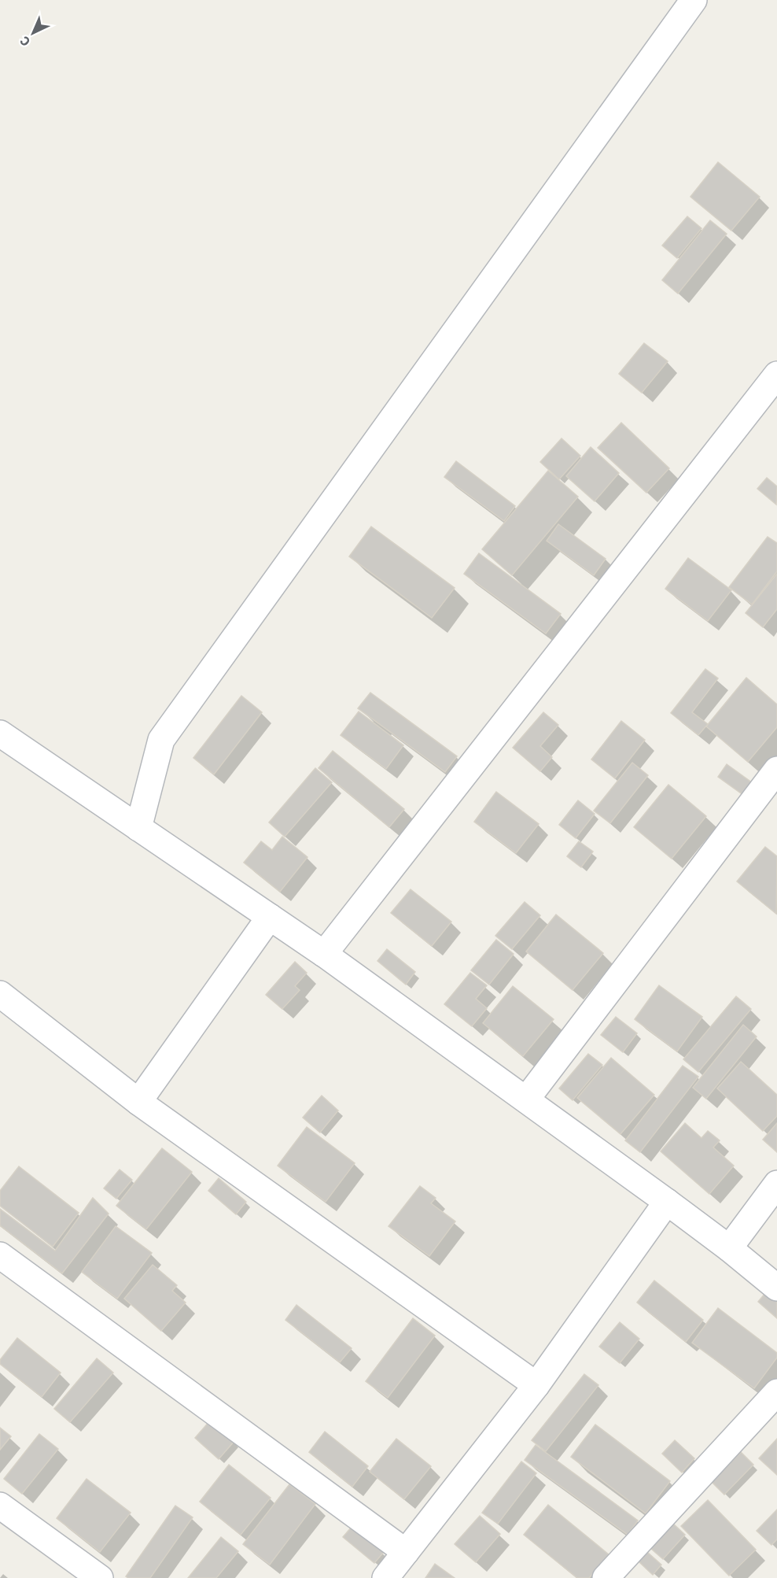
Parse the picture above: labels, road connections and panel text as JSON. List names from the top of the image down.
{
  "north": "bottom left"
}
